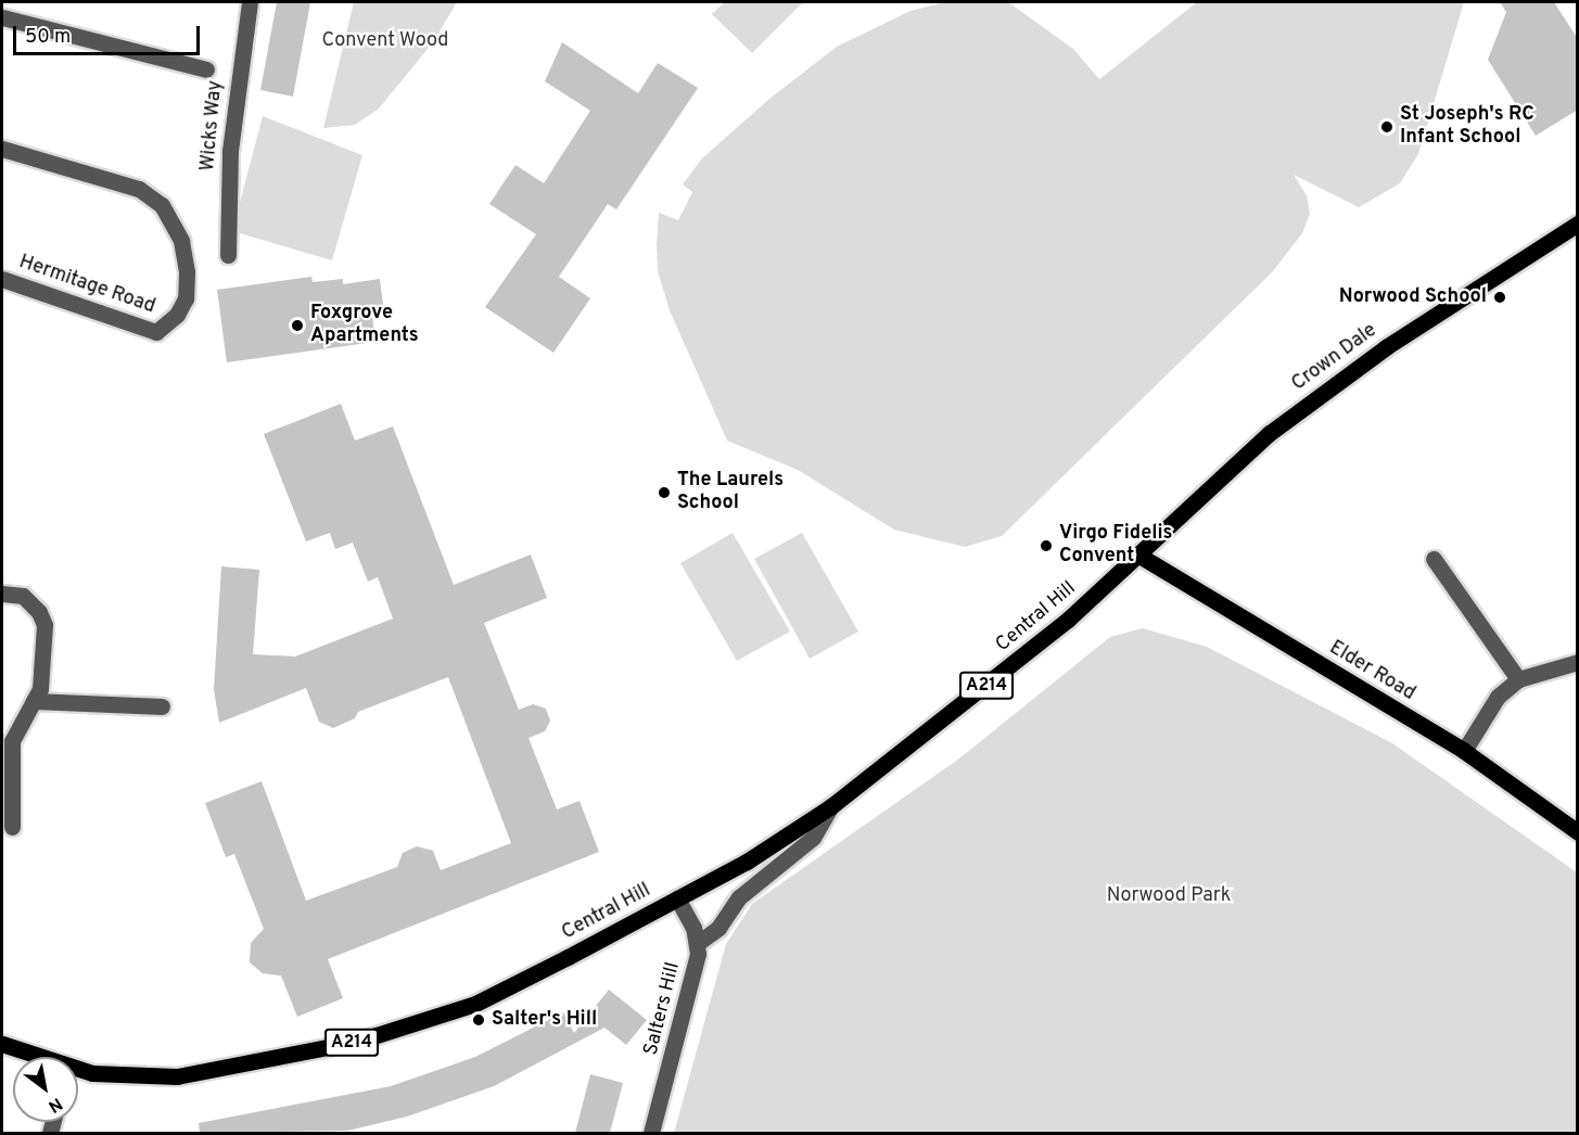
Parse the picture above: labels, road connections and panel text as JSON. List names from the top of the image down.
{
  "streets": {
    "main road": [
      "Crown Dale",
      "Central Hill",
      "Elder Road",
      "A214"
    ],
    "street": ["Wicks Way", "Hermitage Road", "Salters Hill"]
  },
  "crossings": [
    ["Crown Dale", "Central Hill"],
    ["Crown Dale", "Elder Road"],
    ["Central Hill", "Elder Road"],
    ["Central Hill", "Salters Hill"]
  ],
  "parks": ["Convent Wood", "Norwood Park"],
  "places": [
    "St Joseph's RC Infant School",
    "Norwood School",
    "Foxgrove Apartments",
    "The Laurels School",
    "Virgo Fidelis Convent",
    "Salter's Hill"
  ],
  "scale_bar": "50 m",
  "north": "bottom right"
}
